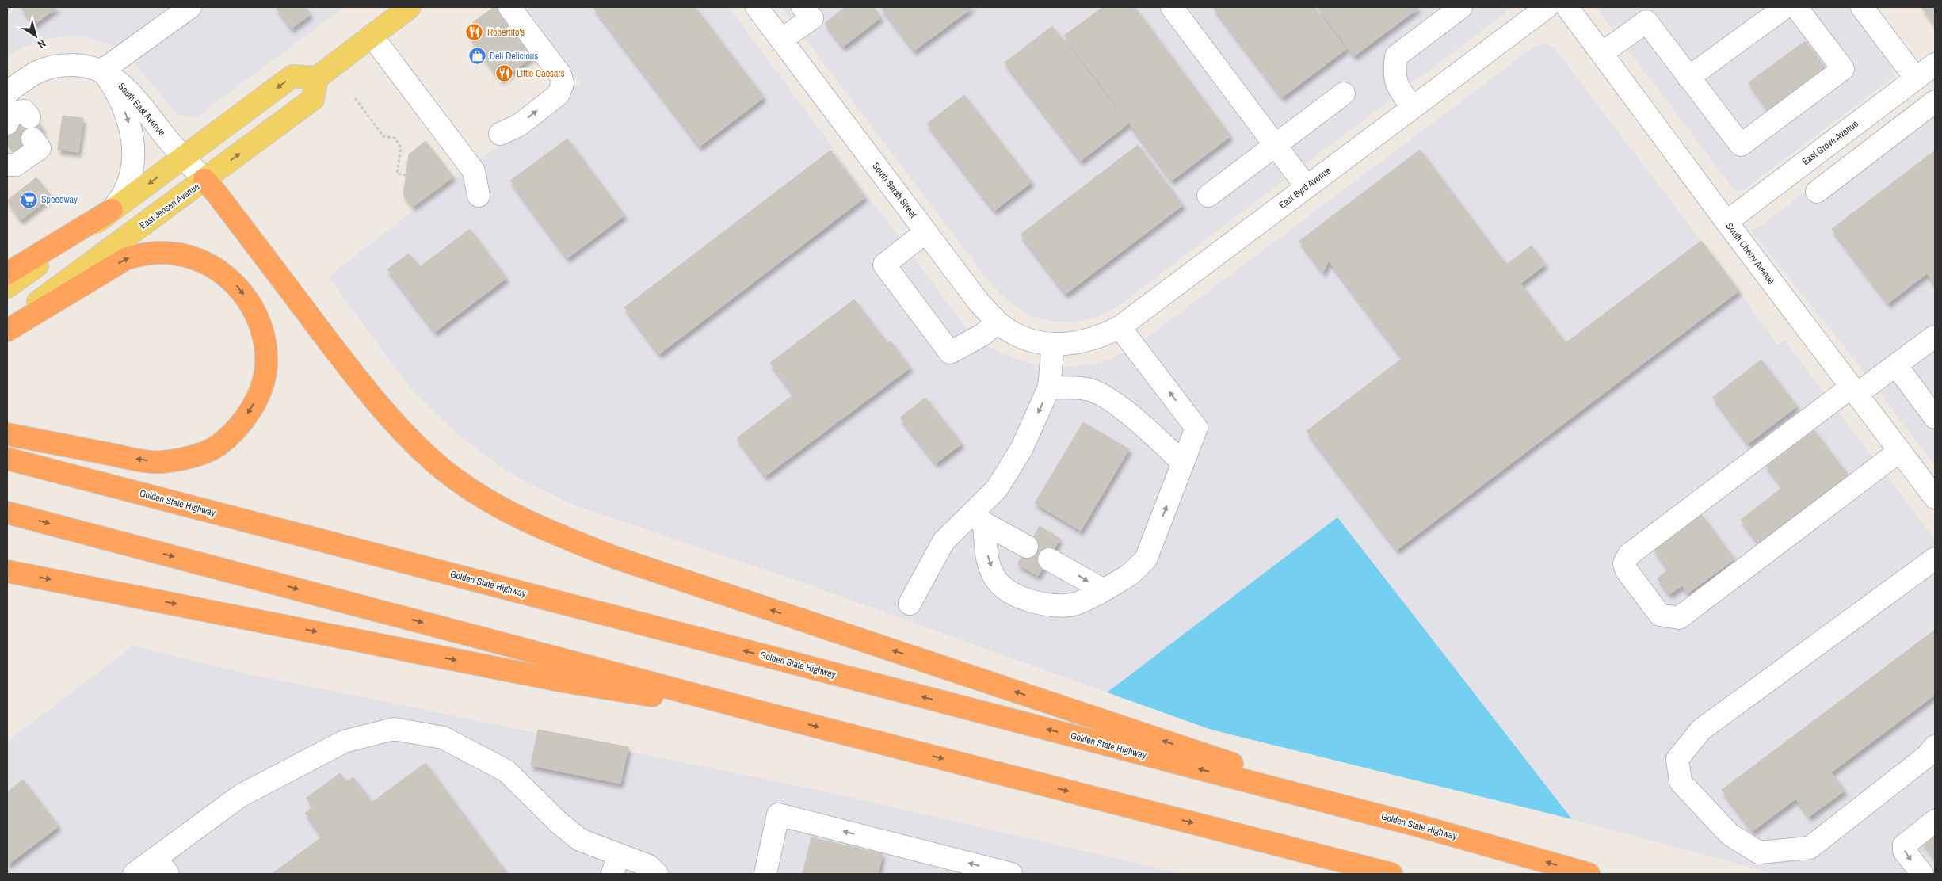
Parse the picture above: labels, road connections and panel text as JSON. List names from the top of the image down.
{
  "streets": {
    "highway": ["Golden State Highway"],
    "main road": ["East Jensen Avenue"],
    "street": [
      "South East Avenue",
      "East Grove Avenue",
      "East Byrd Avenue",
      "South Sarah Street",
      "South Cherry Avenue"
    ]
  },
  "crossings": [
    ["South East Avenue", "East Jensen Avenue"],
    ["East Grove Avenue", "South Cherry Avenue"],
    ["East Byrd Avenue", "South Sarah Street"]
  ],
  "places": {
    "restaurant": ["Robertito's", "Little Caesars"],
    "shop": ["Deli Delicious"],
    "supermarket": ["Speedway"]
  },
  "north": "bottom right"
}
